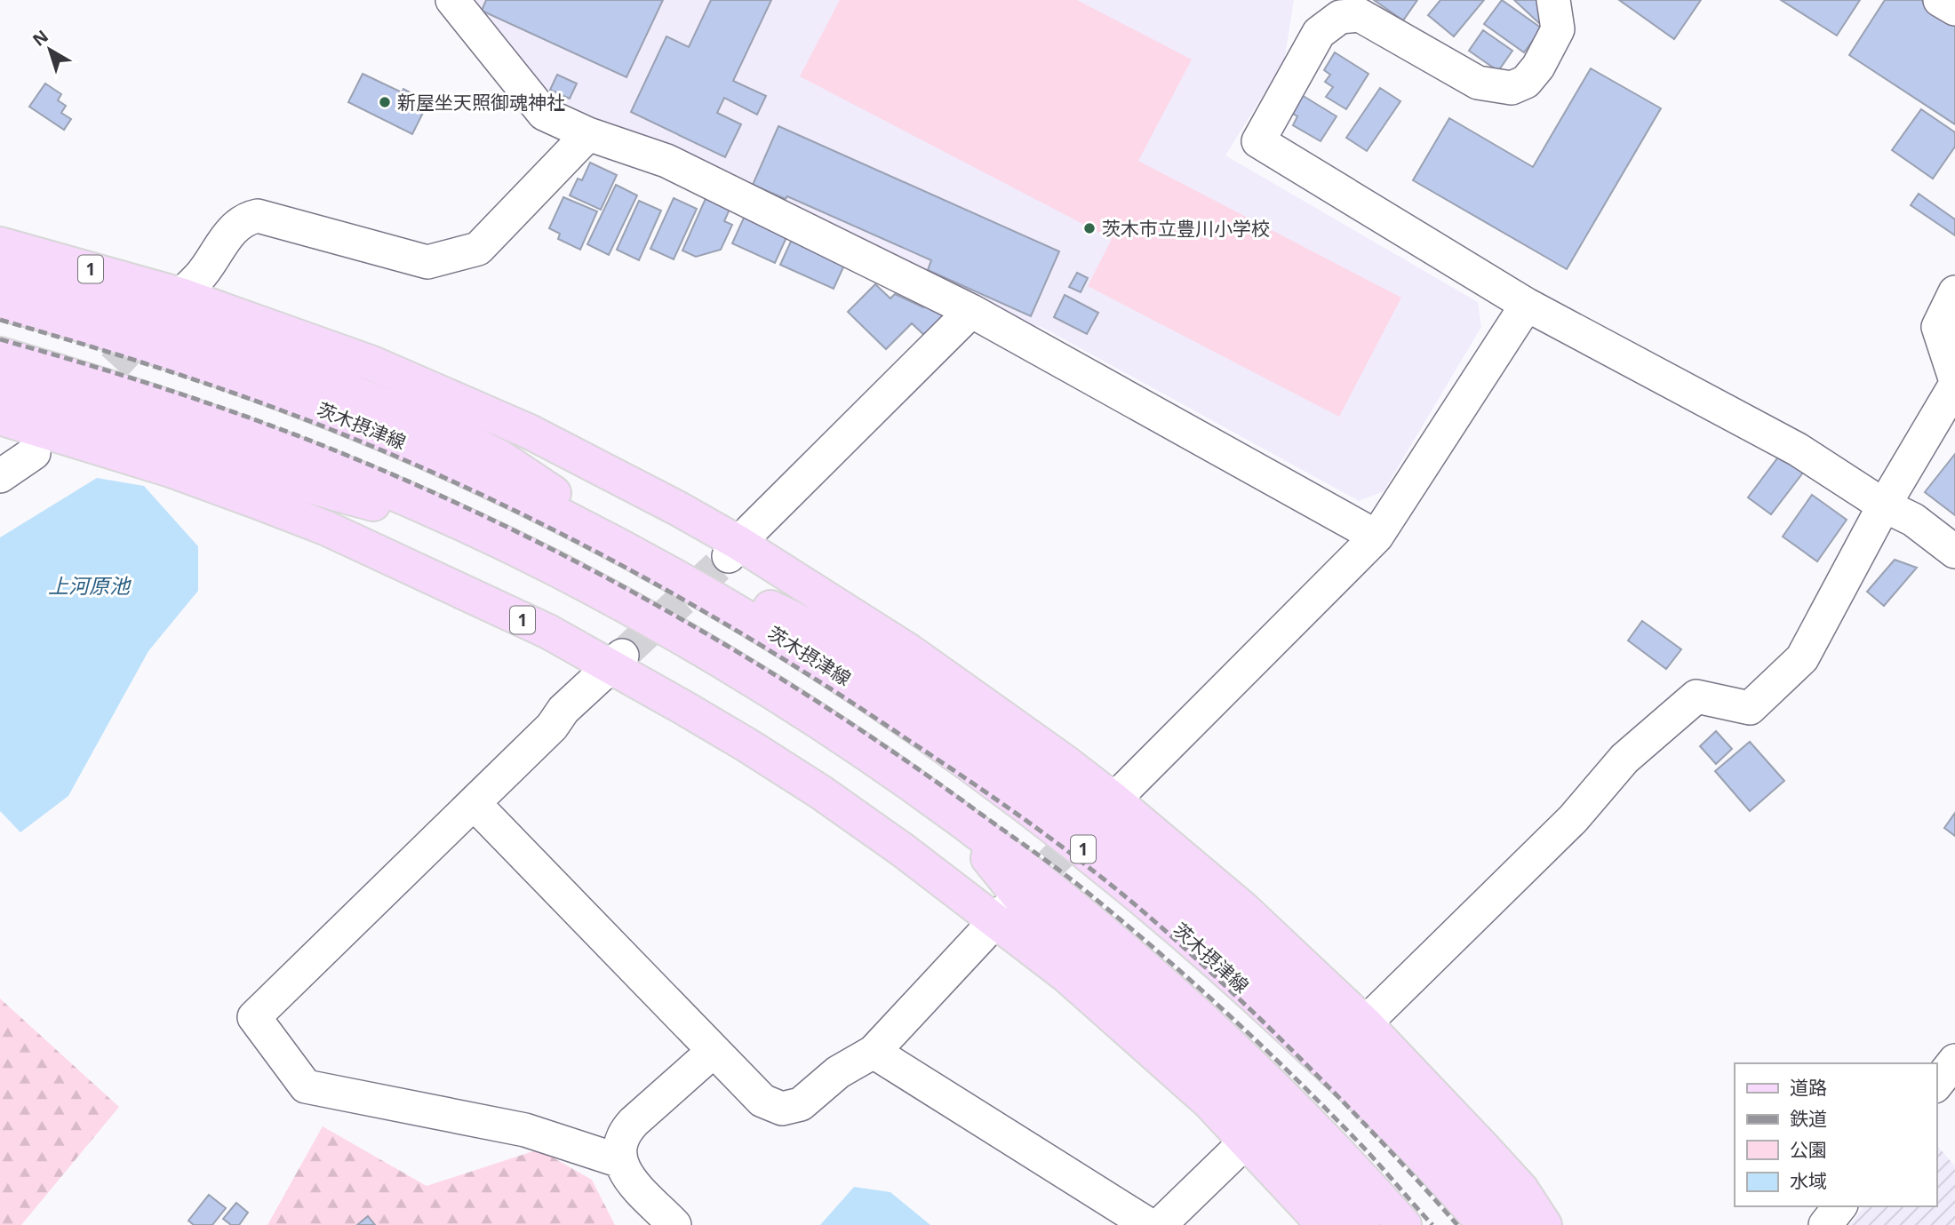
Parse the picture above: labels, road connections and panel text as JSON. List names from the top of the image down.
{
  "streets": {
    "main road": ["1", "茨木摂津線"]
  },
  "crossings": [
    ["1", "茨木摂津線"]
  ],
  "water": ["上河原池"],
  "places": ["新屋坐天照御魂神社", "茨木市立豊川小学校"],
  "legend": [
    "道路",
    "鉄道",
    "公園",
    "水域"
  ],
  "north": "top left"
}
